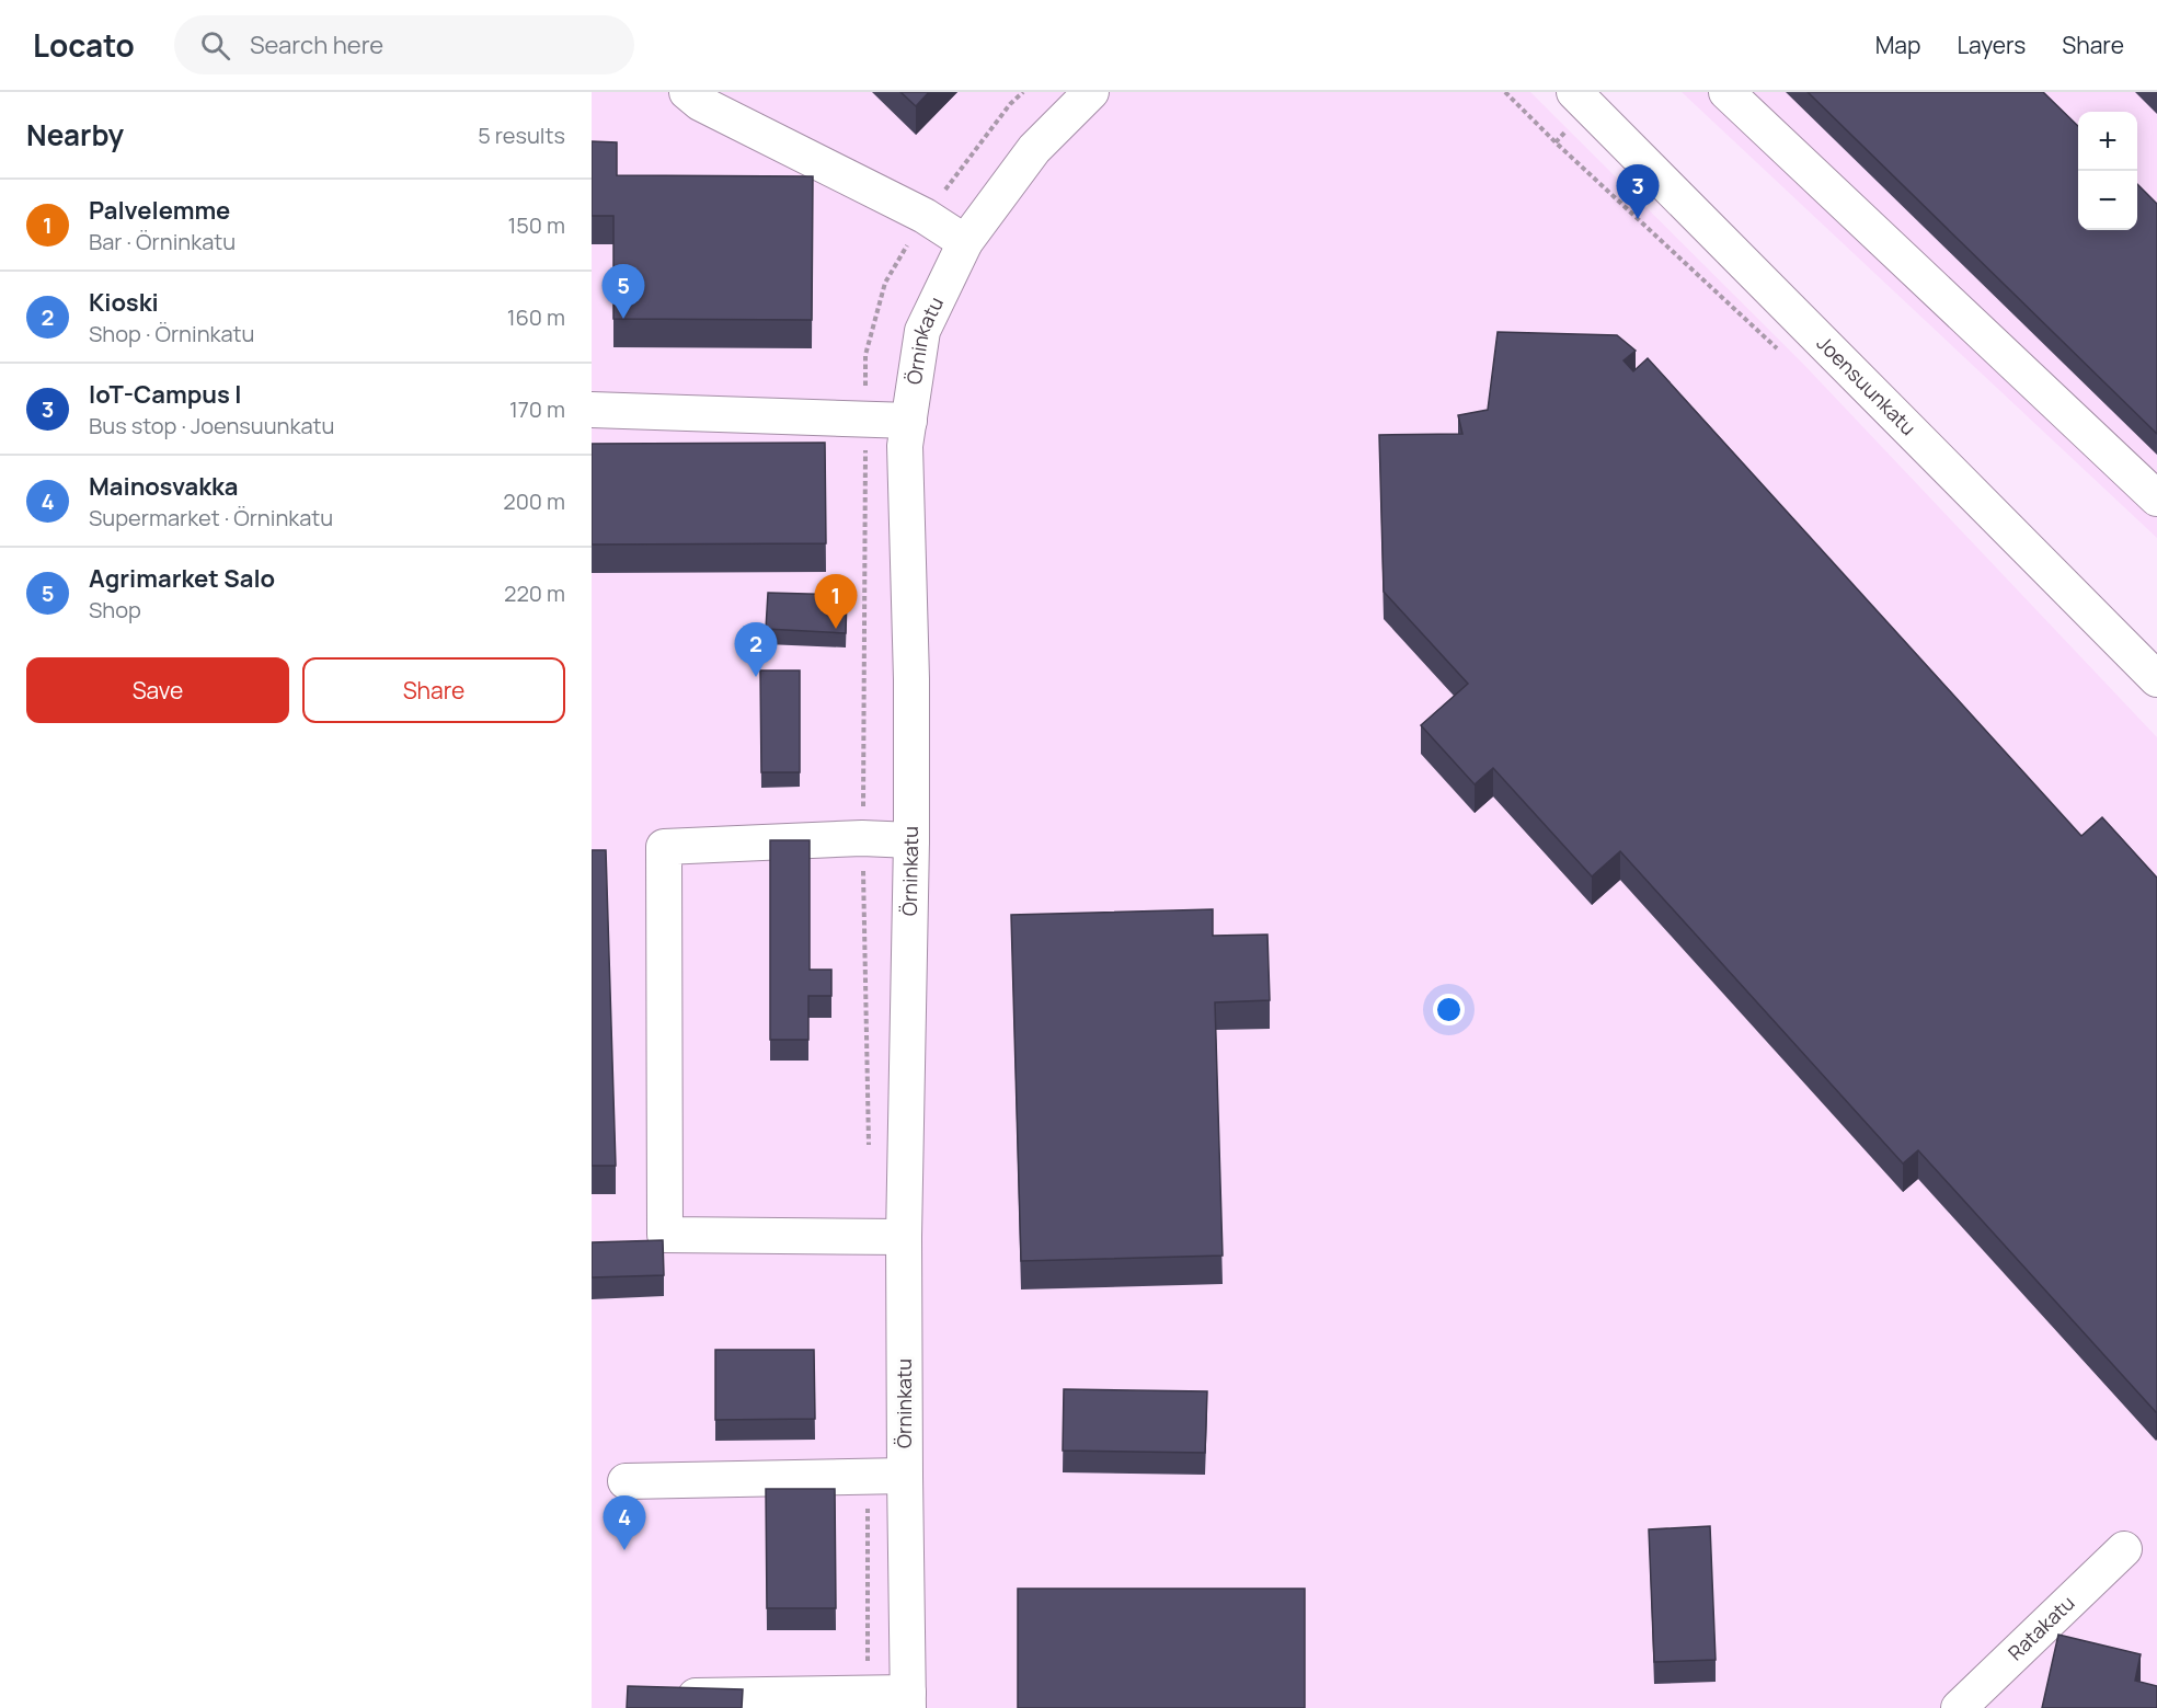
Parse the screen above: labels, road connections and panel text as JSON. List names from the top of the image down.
{
  "streets": {
    "street": ["Örninkatu", "Joensuunkatu", "Ratakatu"]
  },
  "page": {
    "header": "Locato",
    "search": "Search here",
    "nav": ["Map", "Layers", "Share"],
    "heading": ["Nearby", "5 results"],
    "map_buttons": ["+", "−"],
    "pins": [
      "3",
      "5",
      "1",
      "2",
      "4"
    ],
    "list": [
      {
        "mark": "1",
        "name": "Palvelemme",
        "note": "Bar · Örninkatu",
        "value": "150 m"
      },
      {
        "mark": "2",
        "name": "Kioski",
        "note": "Shop · Örninkatu",
        "value": "160 m"
      },
      {
        "mark": "3",
        "name": "IoT-Campus I",
        "note": "Bus stop · Joensuunkatu",
        "value": "170 m"
      },
      {
        "mark": "4",
        "name": "Mainosvakka",
        "note": "Supermarket · Örninkatu",
        "value": "200 m"
      },
      {
        "mark": "5",
        "name": "Agrimarket Salo",
        "note": "Shop",
        "value": "220 m"
      }
    ],
    "buttons": ["Save", "Share"]
  }
}
